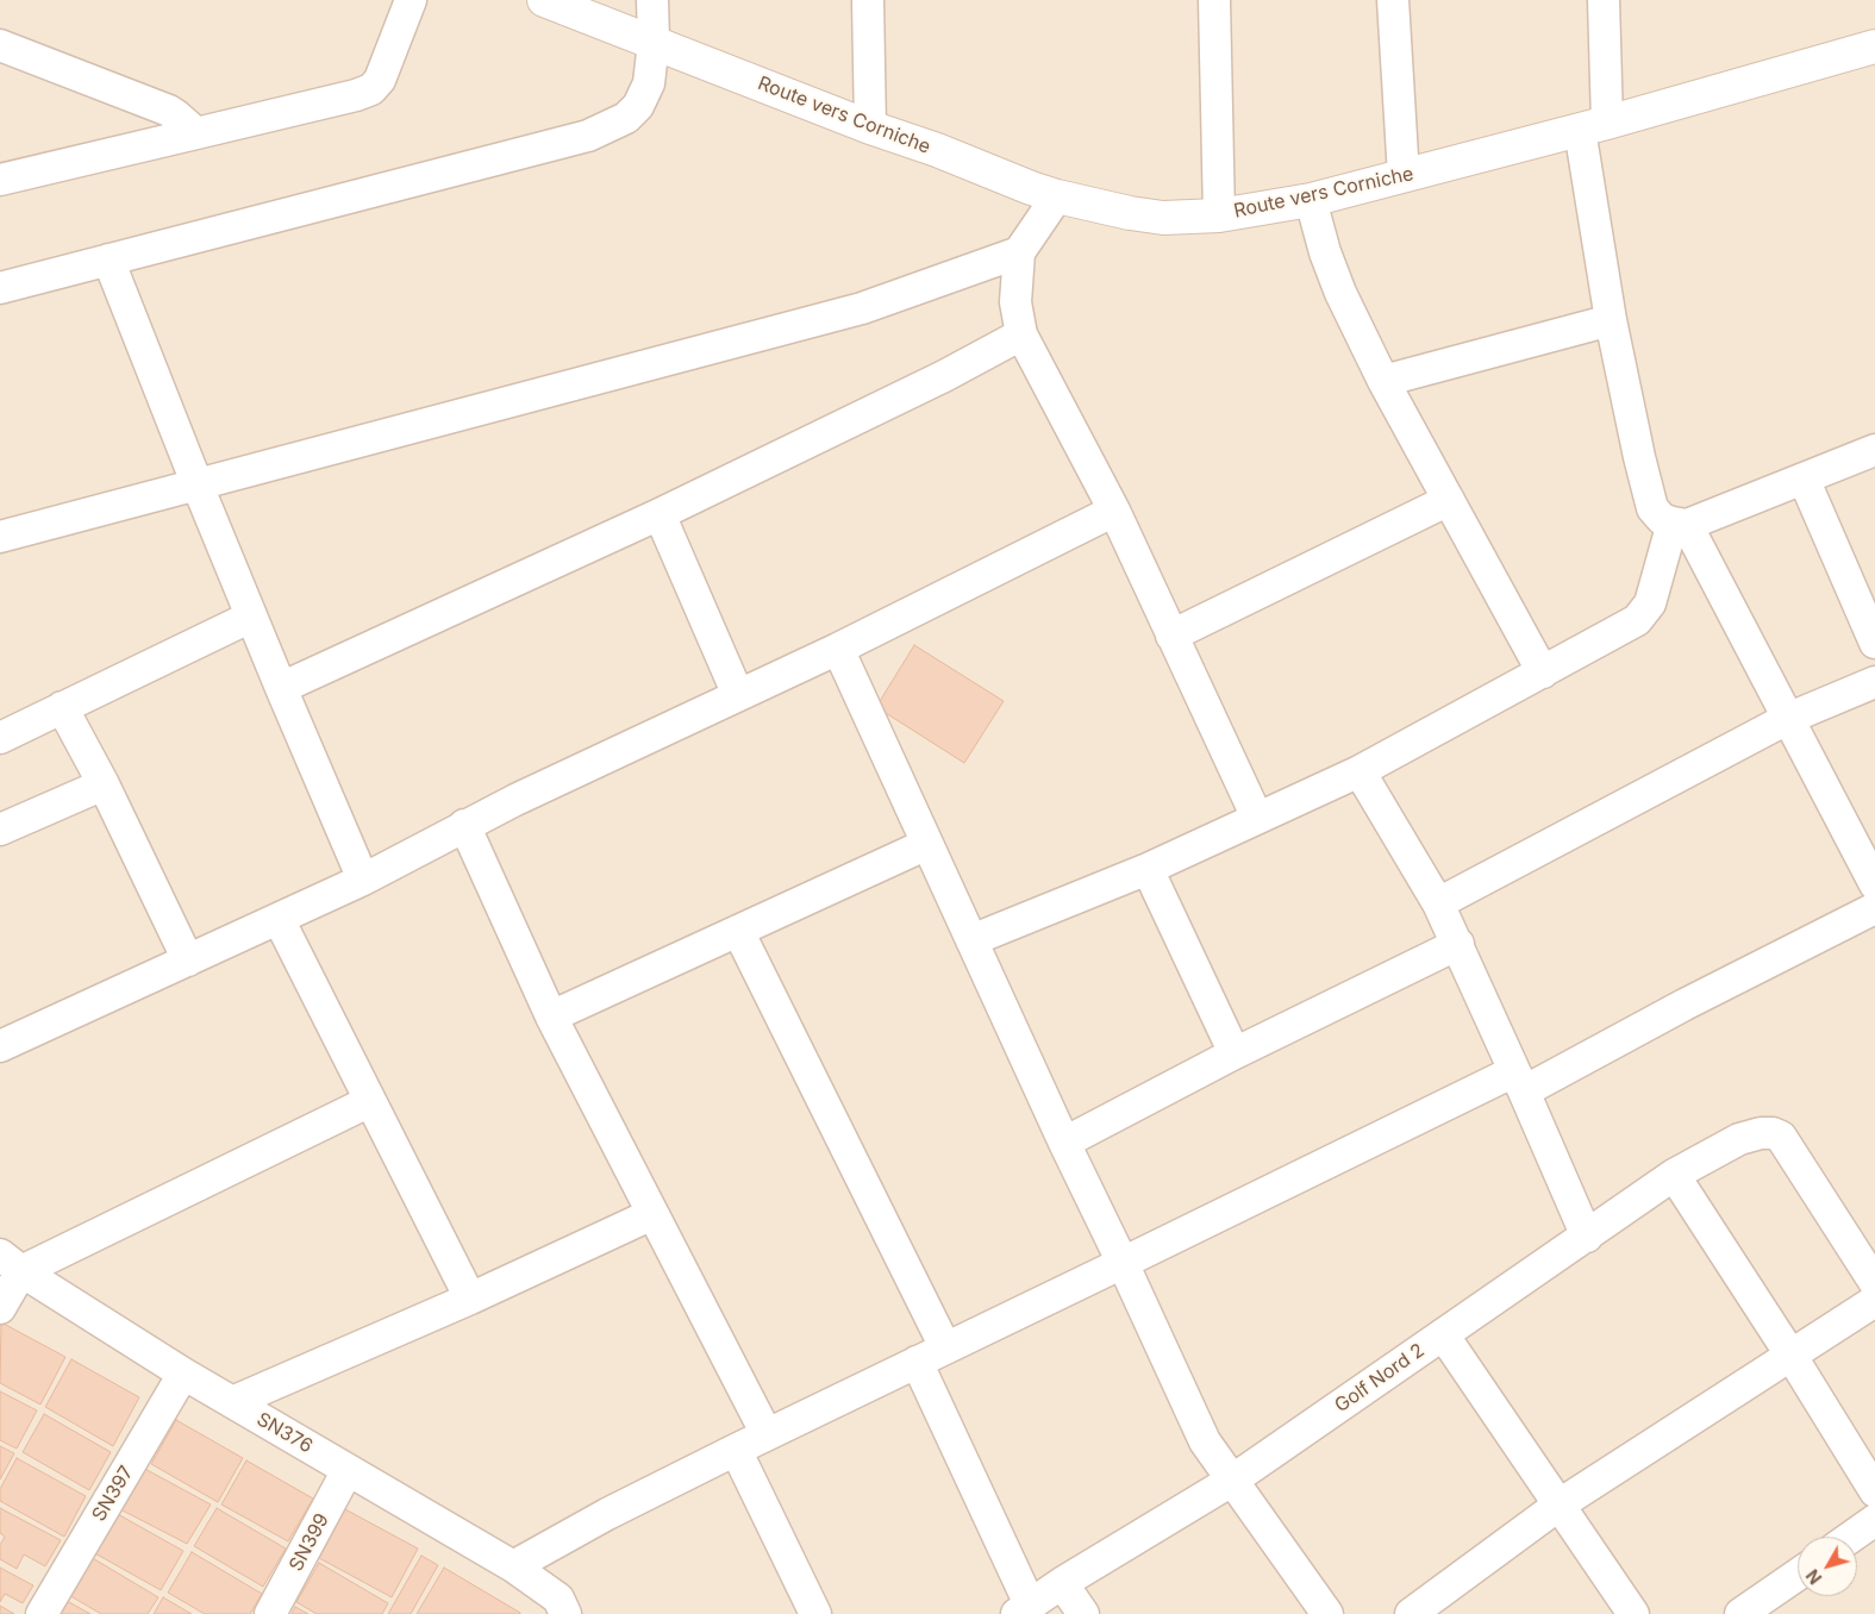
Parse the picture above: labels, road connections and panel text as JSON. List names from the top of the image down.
{
  "streets": {
    "main road": ["Route vers Corniche"],
    "street": [
      "Golf Nord 2",
      "SN376",
      "SN397",
      "SN399"
    ]
  },
  "crossings": [
    ["SN376", "SN397"],
    ["SN376", "SN399"]
  ],
  "north": "bottom left"
}
